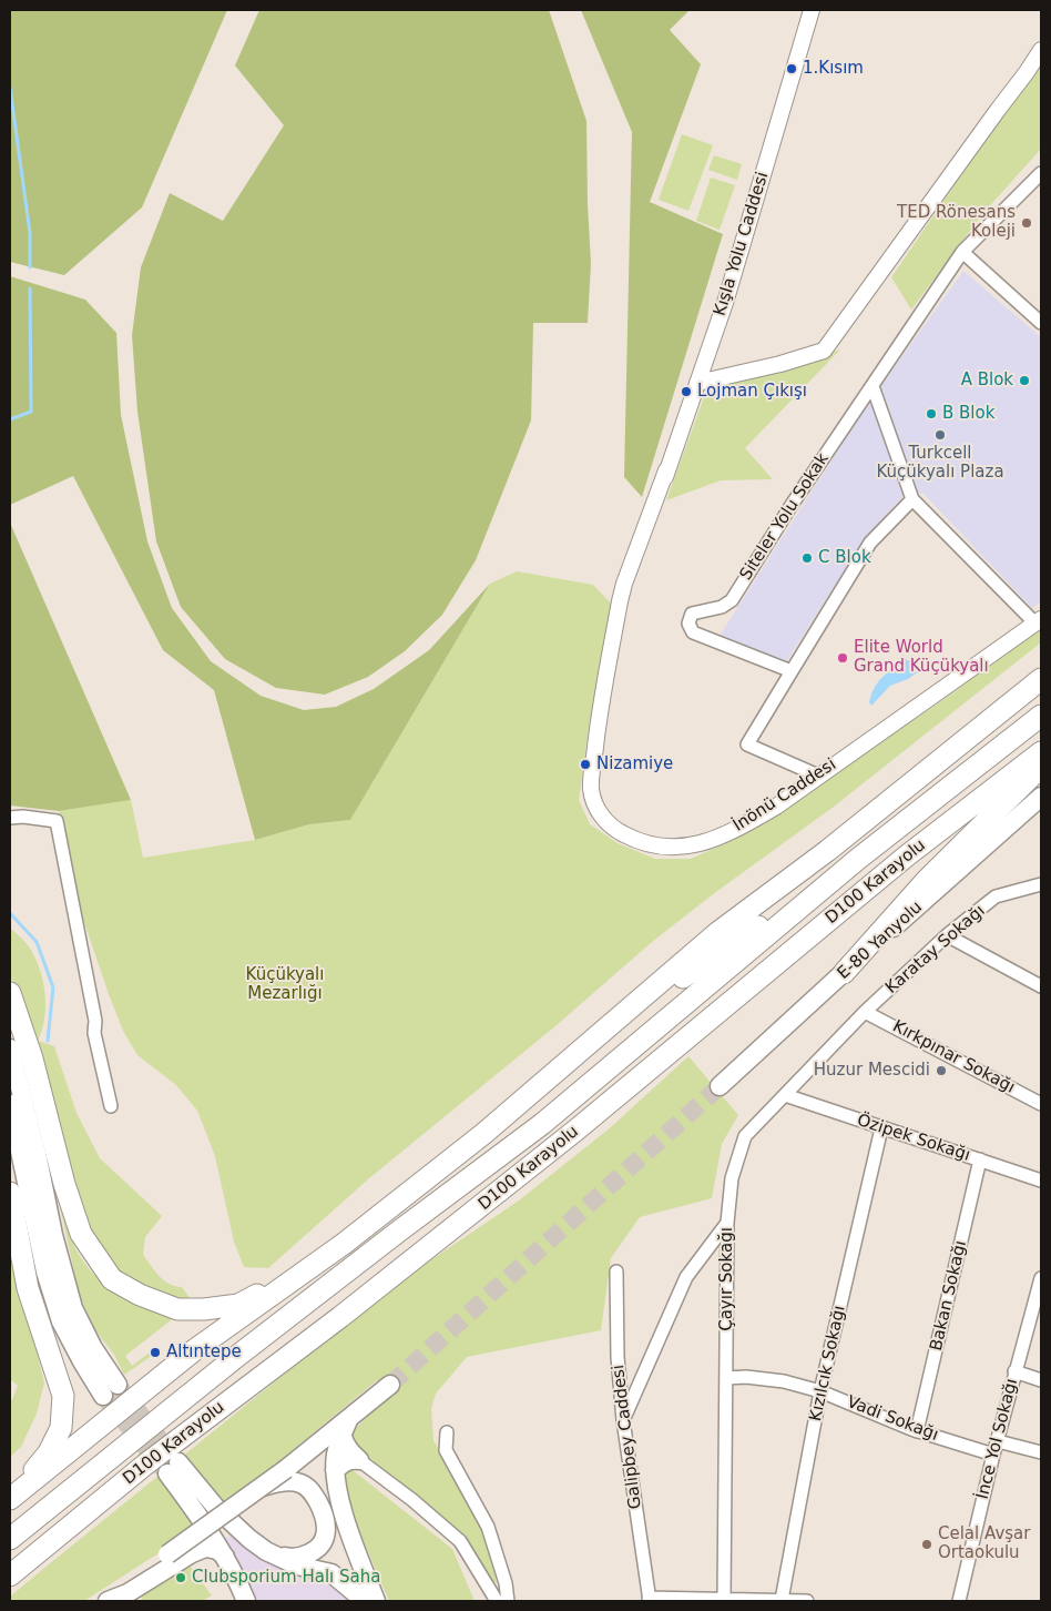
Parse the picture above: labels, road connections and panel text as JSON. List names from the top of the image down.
{
  "streets": {
    "highway": ["D100 Karayolu"],
    "main road": ["E-80 Yanyolu"],
    "street": [
      "Kışla Yolu Caddesi",
      "Siteler Yolu Sokak",
      "İnönü Caddesi",
      "Karatay Sokağı",
      "Kırkpınar Sokağı",
      "Özipek Sokağı",
      "Çayır Sokağı",
      "Bakan Sokağı",
      "Kızılcık Sokağı",
      "Vadi Sokağı",
      "Galipbey Caddesi",
      "İnce Yol Sokağı"
    ]
  },
  "crossings": [
    ["Kışla Yolu Caddesi", "İnönü Caddesi"],
    ["Karatay Sokağı", "Kırkpınar Sokağı"],
    ["Karatay Sokağı", "Çayır Sokağı"],
    ["Kırkpınar Sokağı", "Çayır Sokağı"],
    ["Özipek Sokağı", "Çayır Sokağı"],
    ["Özipek Sokağı", "Bakan Sokağı"],
    ["Özipek Sokağı", "Kızılcık Sokağı"],
    ["Çayır Sokağı", "Vadi Sokağı"],
    ["Bakan Sokağı", "Vadi Sokağı"],
    ["Kızılcık Sokağı", "Vadi Sokağı"],
    ["Vadi Sokağı", "İnce Yol Sokağı"]
  ],
  "parks": ["Küçükyalı Mezarlığı"],
  "places": [
    "1.Kısım",
    "TED Rönesans Koleji",
    "A Blok",
    "Lojman Çıkışı",
    "B Blok",
    "Turkcell Küçükyalı Plaza",
    "C Blok",
    "Elite World Grand Küçükyalı",
    "Nizamiye",
    "Huzur Mescidi",
    "Altıntepe",
    "Celal Avşar Ortaokulu",
    "Clubsporium Halı Saha"
  ]
}
